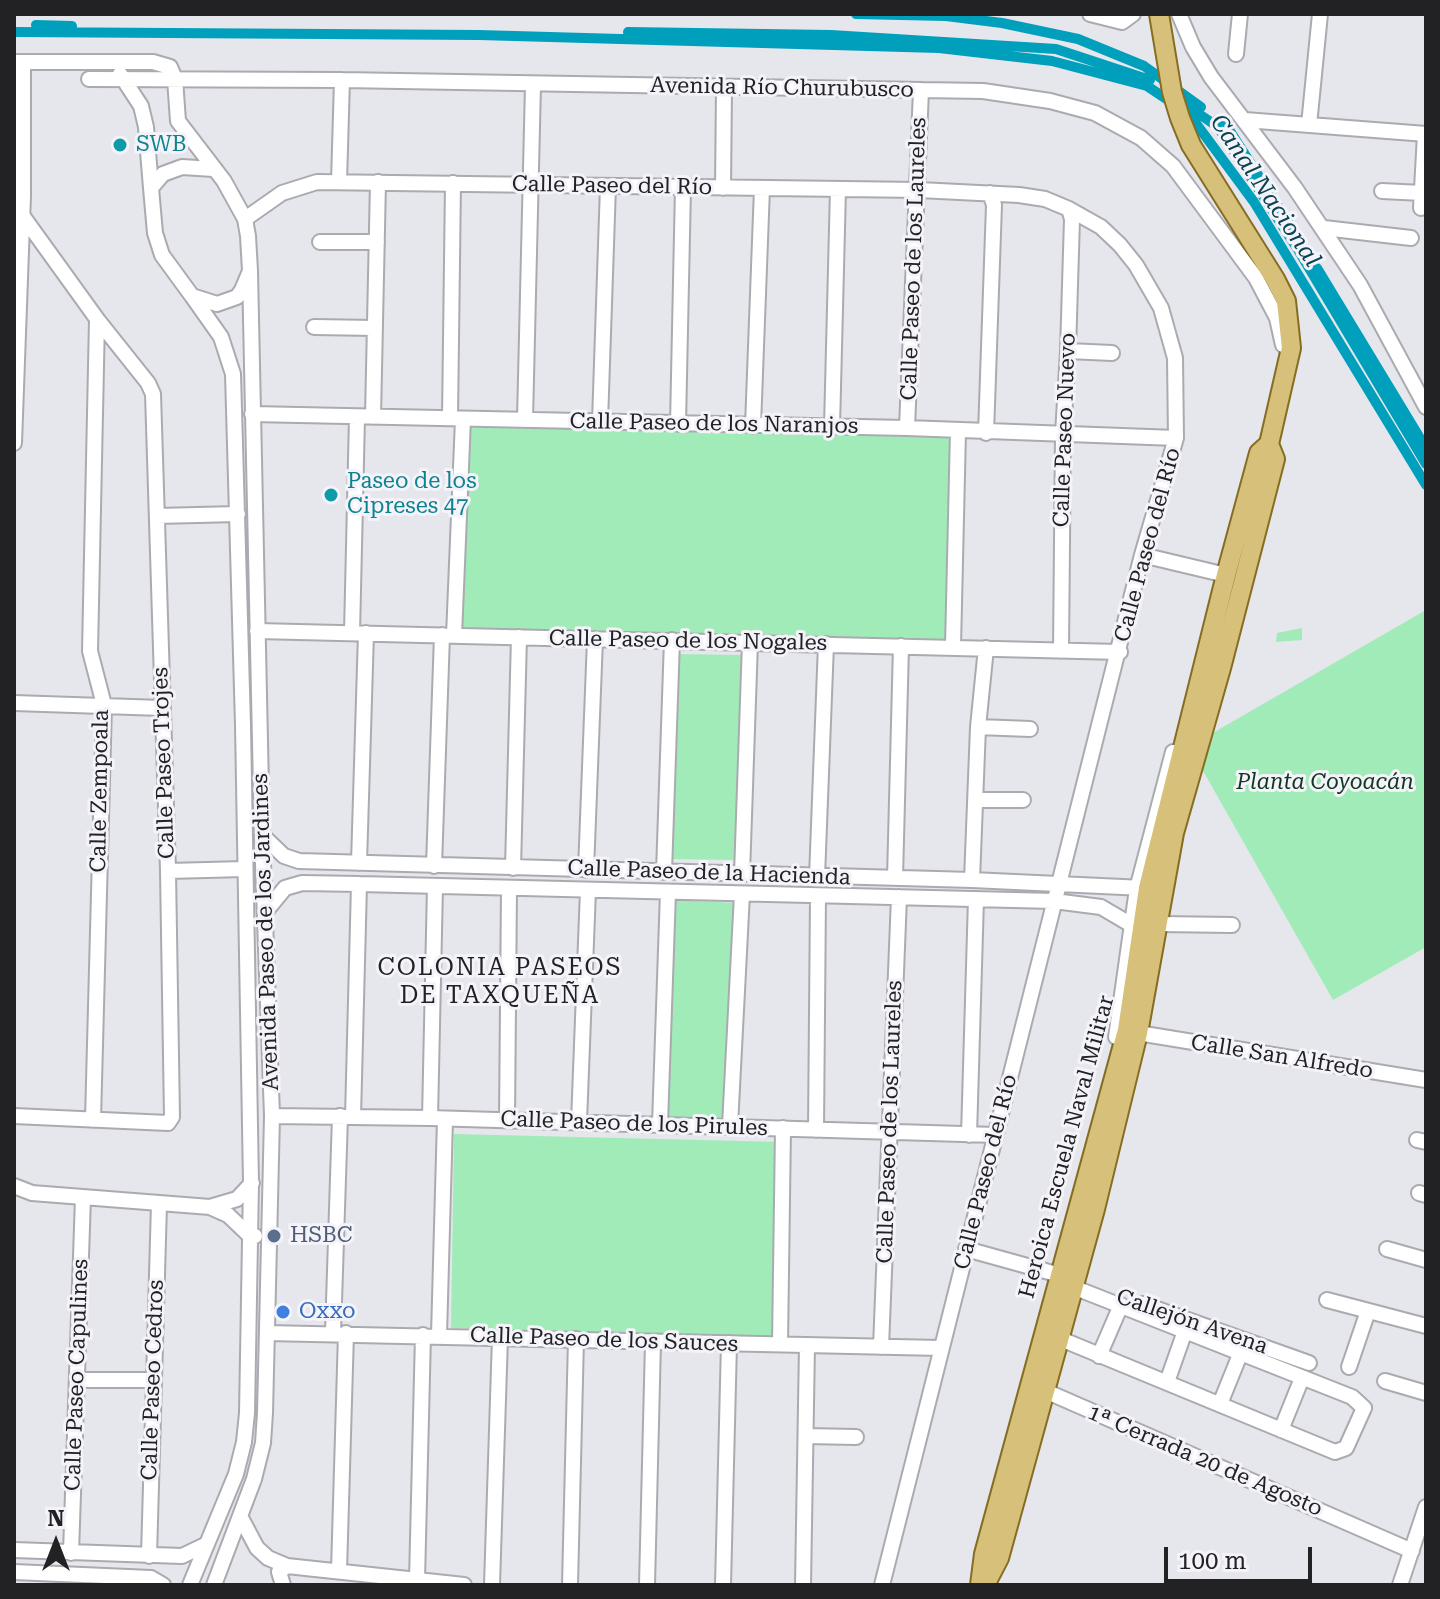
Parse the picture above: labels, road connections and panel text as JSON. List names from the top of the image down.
{
  "streets": {
    "main road": ["Heroica Escuela Naval Militar"],
    "street": [
      "Avenida Río Churubusco",
      "Calle Paseo del Río",
      "Calle Paseo de los Laureles",
      "Calle Paseo de los Naranjos",
      "Calle Paseo Nuevo",
      "Calle Paseo de los Nogales",
      "Calle Paseo Trojes",
      "Calle Zempoala",
      "Calle Paseo de la Hacienda",
      "Avenida Paseo de los Jardines",
      "Calle San Alfredo",
      "Calle Paseo de los Pirules",
      "Callejón Avena",
      "Calle Paseo de los Sauces",
      "Calle Paseo Capulines",
      "Calle Paseo Cedros",
      "1ª Cerrada 20 de Agosto"
    ]
  },
  "crossings": [
    ["Avenida Río Churubusco", "Calle Paseo de los Laureles"],
    ["Avenida Río Churubusco", "Heroica Escuela Naval Militar"],
    ["Calle Paseo del Río", "Calle Paseo de los Laureles"],
    ["Calle Paseo del Río", "Calle Paseo de los Naranjos"],
    ["Calle Paseo del Río", "Calle Paseo Nuevo"],
    ["Calle Paseo del Río", "Calle Paseo de los Nogales"],
    ["Calle Paseo del Río", "Calle Paseo de la Hacienda"],
    ["Calle Paseo del Río", "Avenida Paseo de los Jardines"],
    ["Calle Paseo del Río", "Calle Paseo de los Pirules"],
    ["Calle Paseo del Río", "Calle Paseo de los Sauces"],
    ["Calle Paseo de los Laureles", "Calle Paseo de los Naranjos"],
    ["Calle Paseo de los Laureles", "Calle Paseo de la Hacienda"],
    ["Calle Paseo de los Laureles", "Calle Paseo de los Pirules"],
    ["Calle Paseo de los Laureles", "Calle Paseo de los Sauces"],
    ["Calle Paseo de los Naranjos", "Calle Paseo Nuevo"],
    ["Calle Paseo de los Naranjos", "Avenida Paseo de los Jardines"],
    ["Calle Paseo Nuevo", "Calle Paseo de los Nogales"],
    ["Calle Paseo de los Nogales", "Avenida Paseo de los Jardines"],
    ["Calle Paseo Trojes", "Calle Zempoala"],
    ["Calle Paseo de la Hacienda", "Heroica Escuela Naval Militar"],
    ["Avenida Paseo de los Jardines", "Calle Paseo de los Pirules"],
    ["Avenida Paseo de los Jardines", "Calle Paseo de los Sauces"],
    ["Calle San Alfredo", "Heroica Escuela Naval Militar"],
    ["Heroica Escuela Naval Militar", "Callejón Avena"],
    ["Heroica Escuela Naval Militar", "1ª Cerrada 20 de Agosto"]
  ],
  "districts": ["COLONIA PASEOS DE TAXQUEÑA"],
  "water": ["Canal Nacional"],
  "parks": ["Planta Coyoacán"],
  "places": [
    "SWB",
    "Paseo de los Cipreses 47",
    "HSBC",
    "Oxxo"
  ],
  "scale_bar": "100 m",
  "north": "top"
}
